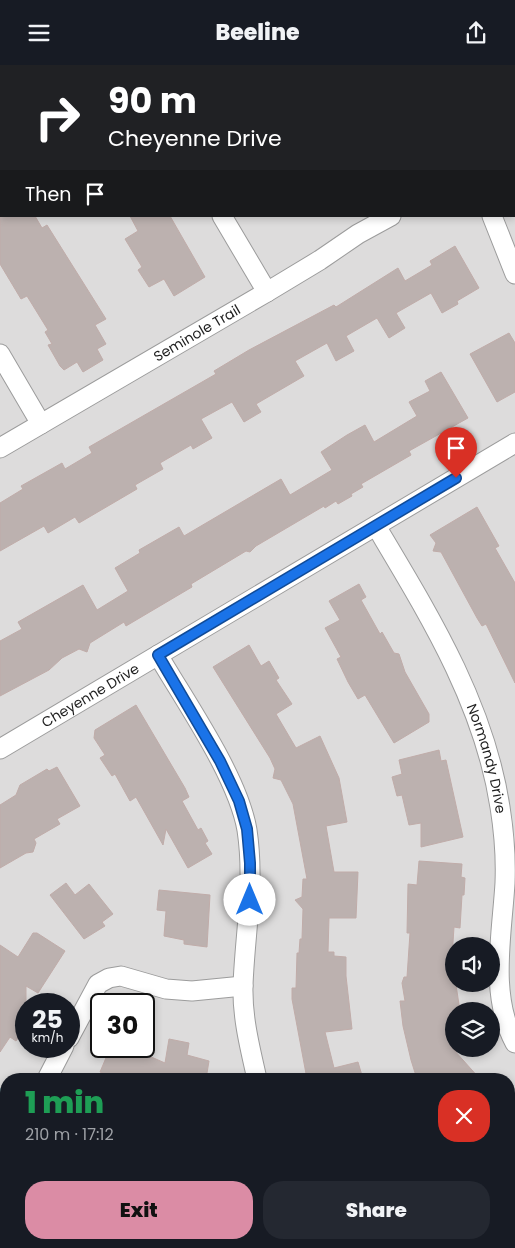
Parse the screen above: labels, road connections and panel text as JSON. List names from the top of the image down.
{
  "streets": {
    "street": ["Seminole Trail", "Cheyenne Drive", "Normandy Drive"]
  },
  "crossings": [
    ["Cheyenne Drive", "Normandy Drive"]
  ],
  "page": {
    "header": "Beeline",
    "turn": ["90 m", "Cheyenne Drive"],
    "then": "Then",
    "speed": "25 km/h",
    "limit": "30",
    "heading": ["1 min", "210 m · 17:12"],
    "buttons": ["Exit", "Share"]
  }
}
